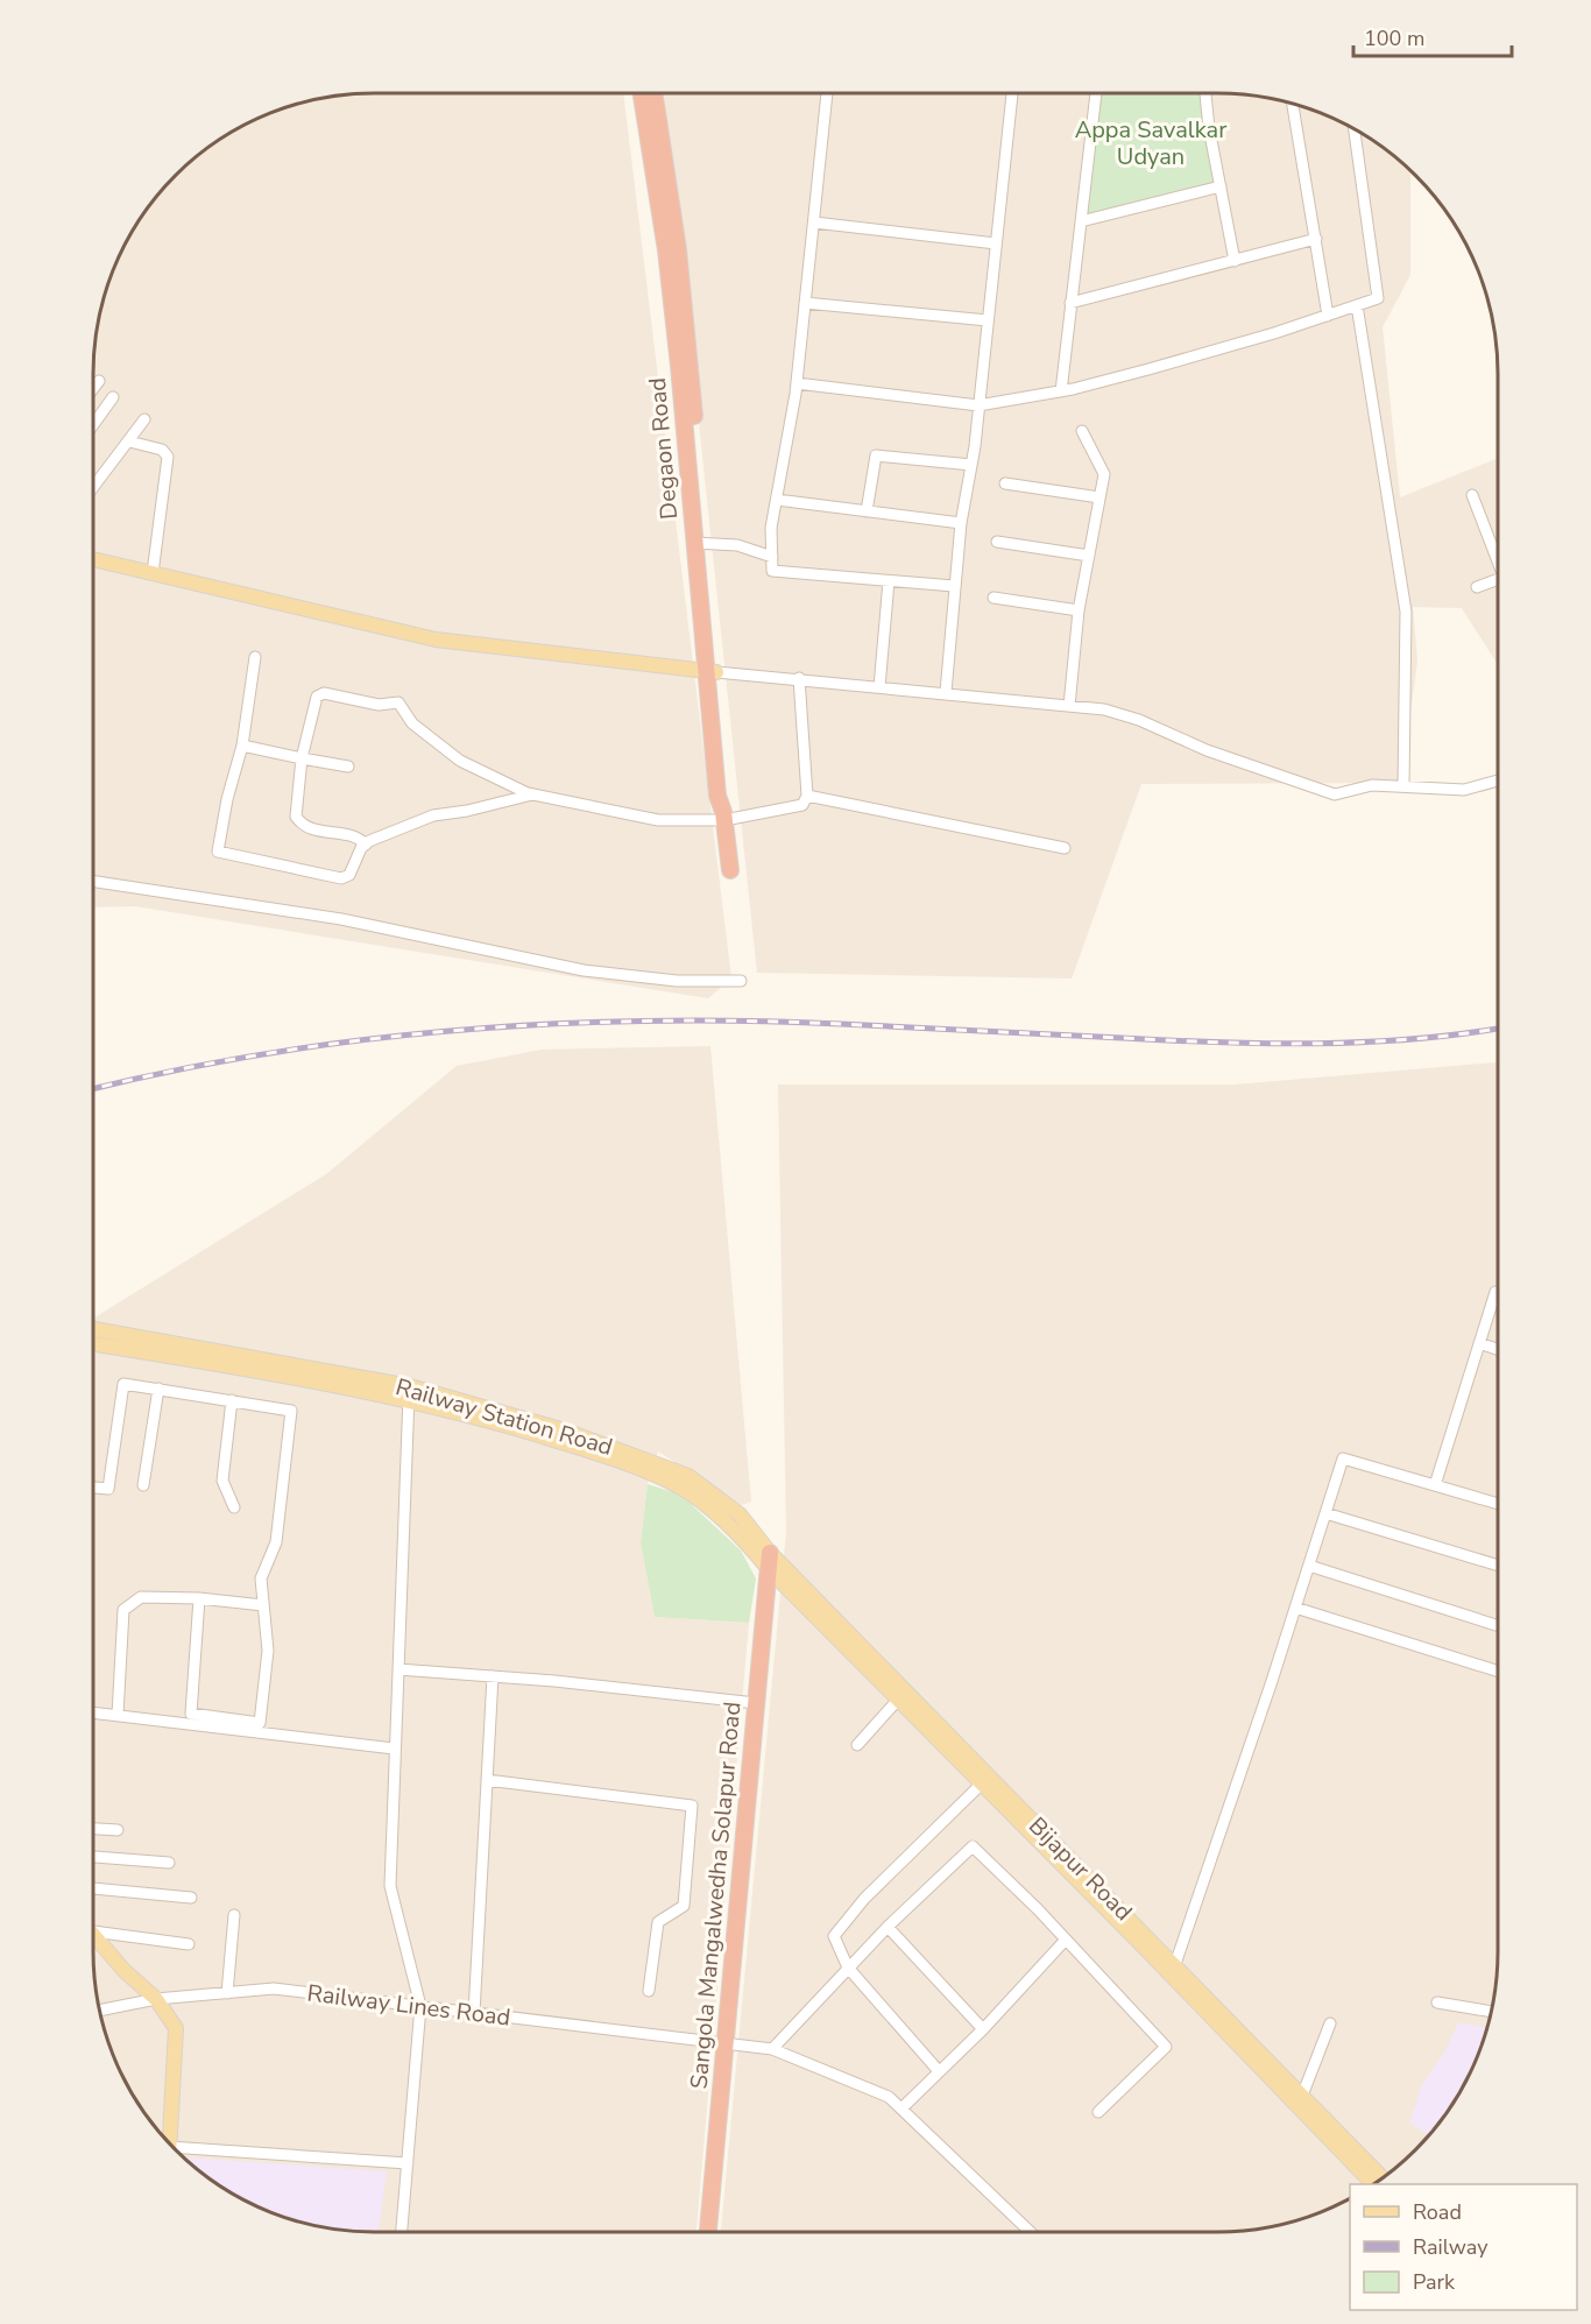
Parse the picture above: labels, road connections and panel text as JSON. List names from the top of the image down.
{
  "streets": {
    "highway": ["Degaon Road", "Sangola Mangalwedha Solapur Road"],
    "main road": ["Railway Station Road", "Bijapur Road"],
    "street": ["Railway Lines Road"]
  },
  "crossings": [
    ["Railway Station Road", "Bijapur Road"],
    ["Railway Station Road", "Sangola Mangalwedha Solapur Road"],
    ["Bijapur Road", "Sangola Mangalwedha Solapur Road"],
    ["Sangola Mangalwedha Solapur Road", "Railway Lines Road"]
  ],
  "parks": ["Appa Savalkar Udyan"],
  "legend": ["Road", "Railway", "Park"],
  "scale_bar": "100 m"
}
